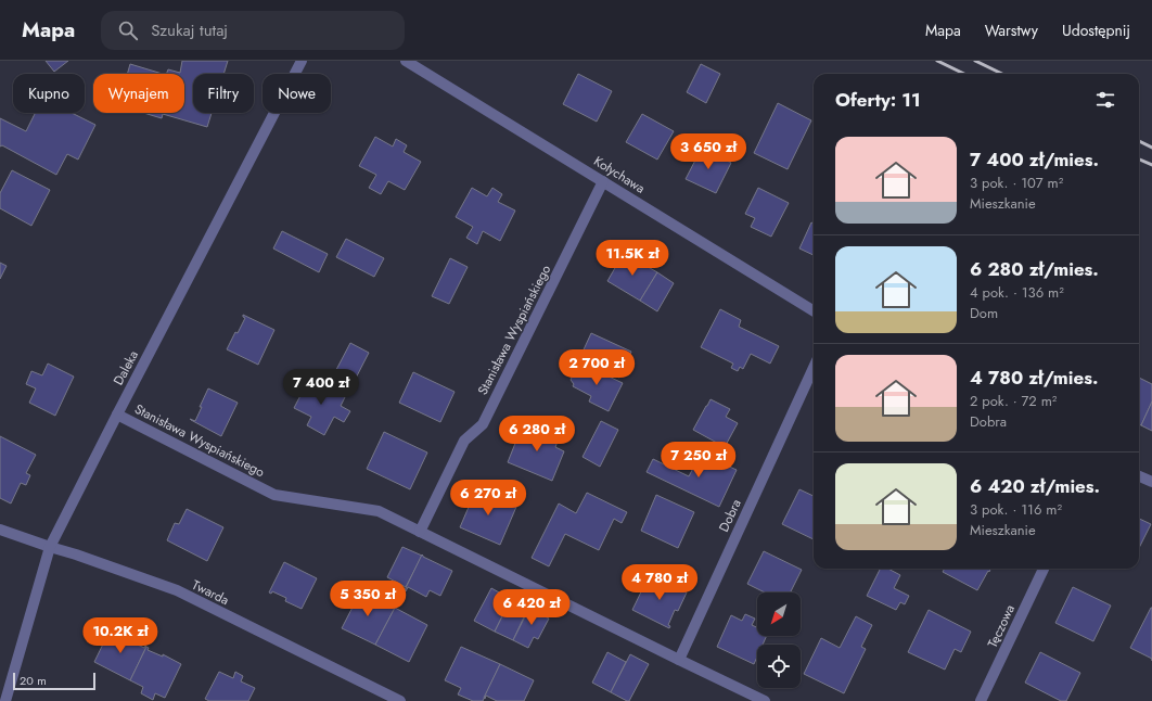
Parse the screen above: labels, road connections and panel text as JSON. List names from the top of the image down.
{
  "streets": {
    "street": [
      "Kołychawa",
      "Stanisława Wyspiańskiego",
      "Daleka",
      "Dobra",
      "Twarda",
      "Tęczowa"
    ]
  },
  "crossings": [
    ["Kołychawa", "Stanisława Wyspiańskiego"],
    ["Stanisława Wyspiańskiego", "Daleka"],
    ["Stanisława Wyspiańskiego", "Dobra"],
    ["Daleka", "Twarda"]
  ],
  "scale_bar": "20 m",
  "north": "bottom left",
  "page": {
    "header": "Mapa",
    "search": "Szukaj tutaj",
    "nav": ["Mapa", "Warstwy", "Udostępnij"],
    "chip": [
      "Kupno",
      "Wynajem",
      "Filtry",
      "Nowe"
    ],
    "heading": "Oferty: 11",
    "list": [
      {
        "name": "7 400 zł/mies.",
        "note": "3 pok. · 107 m² · Mieszkanie"
      },
      {
        "name": "6 280 zł/mies.",
        "note": "4 pok. · 136 m² · Dom"
      },
      {
        "name": "4 780 zł/mies.",
        "note": "2 pok. · 72 m² · Dobra"
      },
      {
        "name": "6 420 zł/mies.",
        "note": "3 pok. · 116 m² · Mieszkanie"
      }
    ],
    "price": [
      "3 650 zł",
      "11.5K zł",
      "2 700 zł",
      "7 400 zł",
      "6 280 zł",
      "7 250 zł",
      "6 270 zł",
      "4 780 zł",
      "5 350 zł",
      "6 420 zł",
      "10.2K zł"
    ],
    "scale": "20 m"
  }
}
